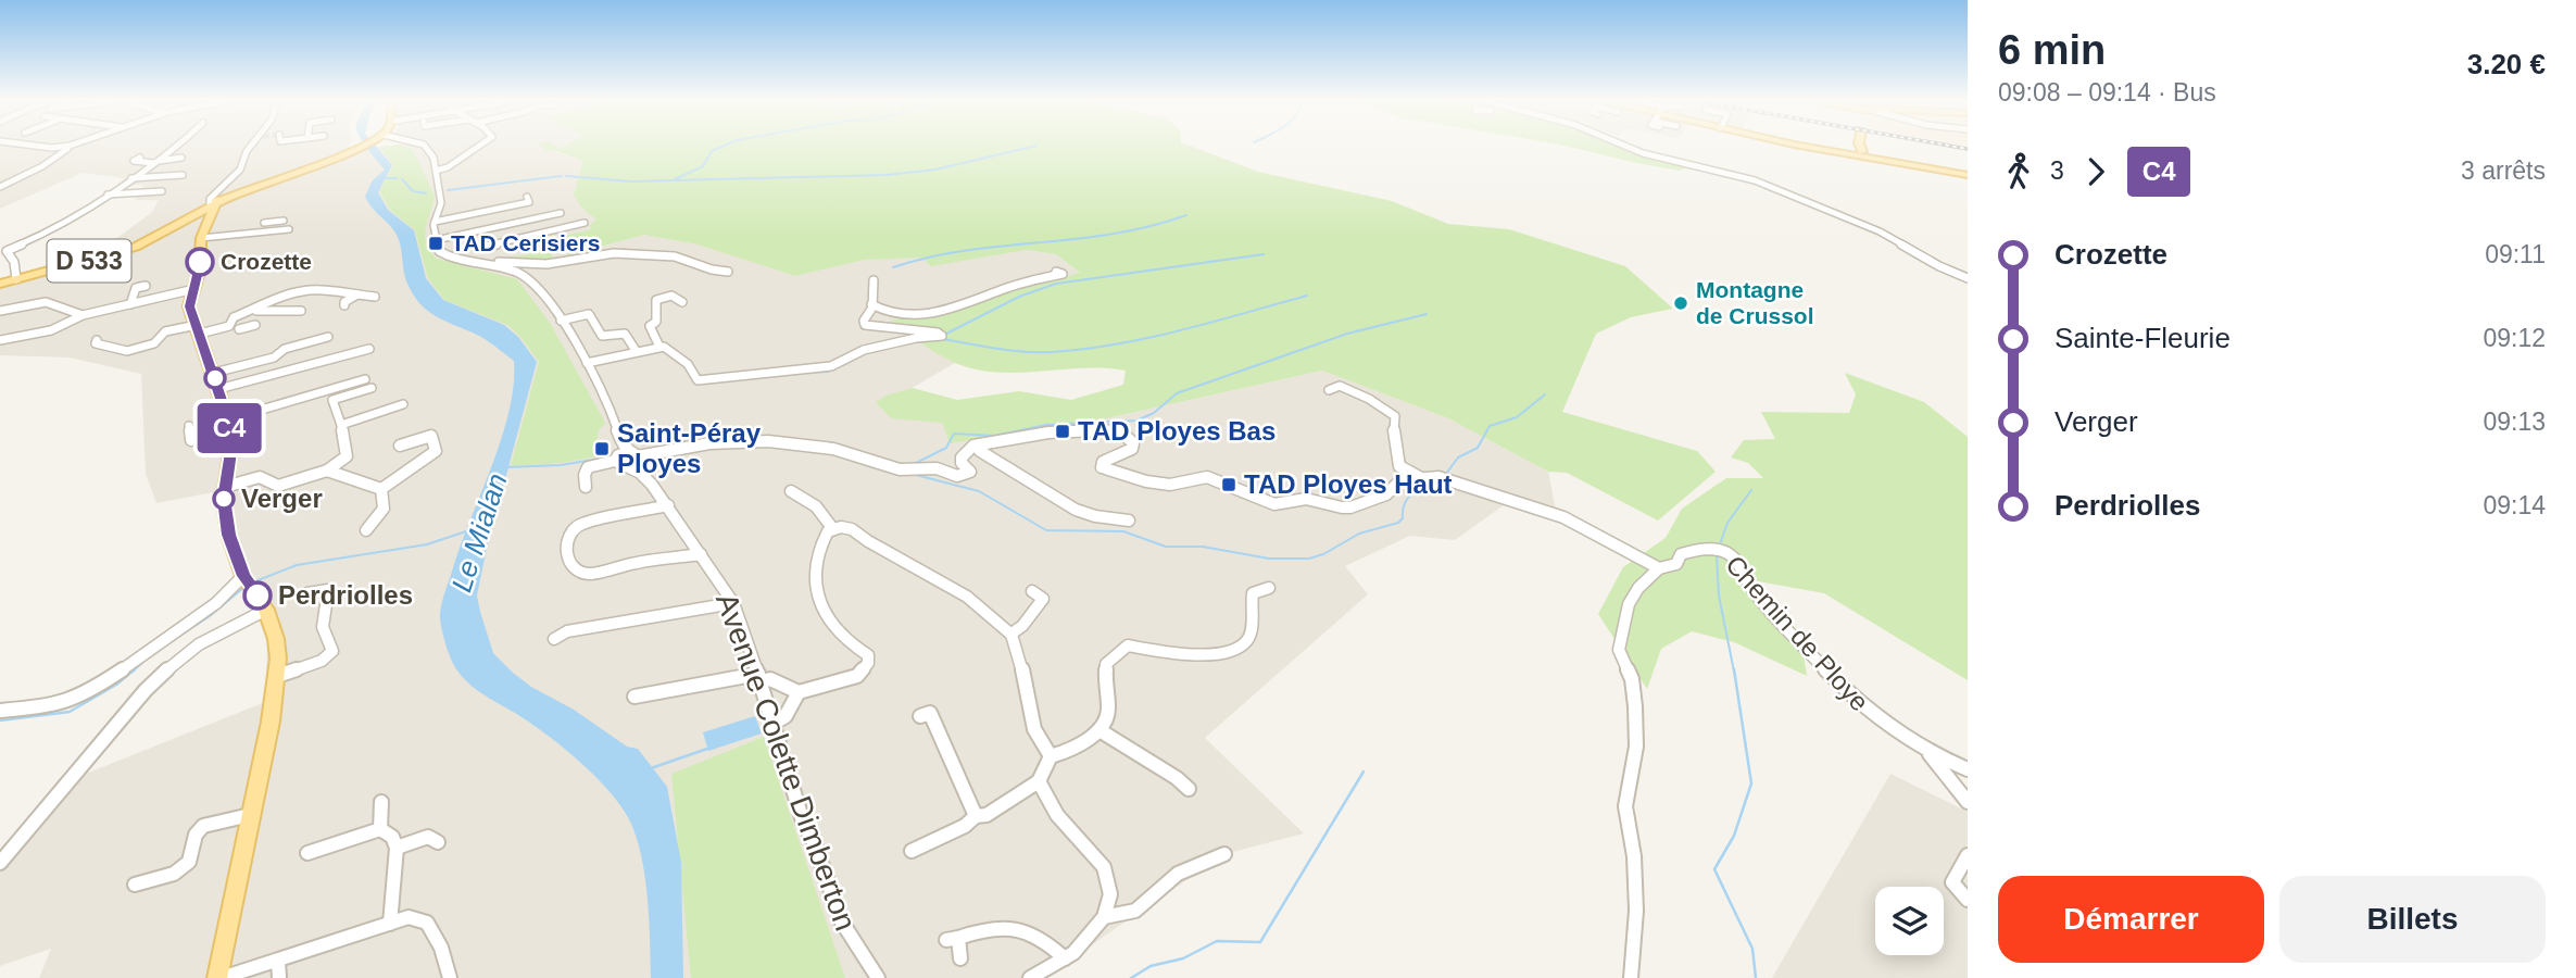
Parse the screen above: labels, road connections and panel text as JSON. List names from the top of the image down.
{
  "streets": {
    "main road": ["D 533"],
    "street": ["Chemin de Ploye", "Avenue Colette Dimberton"]
  },
  "water": ["Le Mialan"],
  "places": {
    "transit": [
      "TAD Cerisiers",
      "TAD Ployes Bas",
      "Saint-Péray Ployes",
      "TAD Ployes Haut"
    ],
    "other": [
      "Crozette",
      "Montagne de Crussol",
      "Verger",
      "Perdriolles"
    ]
  },
  "lines": ["bus line C4"],
  "page": {
    "on_map": "C4",
    "heading": ["6 min", "09:08 – 09:14 · Bus", "3.20 €"],
    "legs": ["3", "C4", "3 arrêts"],
    "list": [
      {
        "name": "Crozette",
        "value": "09:11"
      },
      {
        "name": "Sainte-Fleurie",
        "value": "09:12"
      },
      {
        "name": "Verger",
        "value": "09:13"
      },
      {
        "name": "Perdriolles",
        "value": "09:14"
      }
    ],
    "buttons": ["Démarrer", "Billets"]
  }
}
